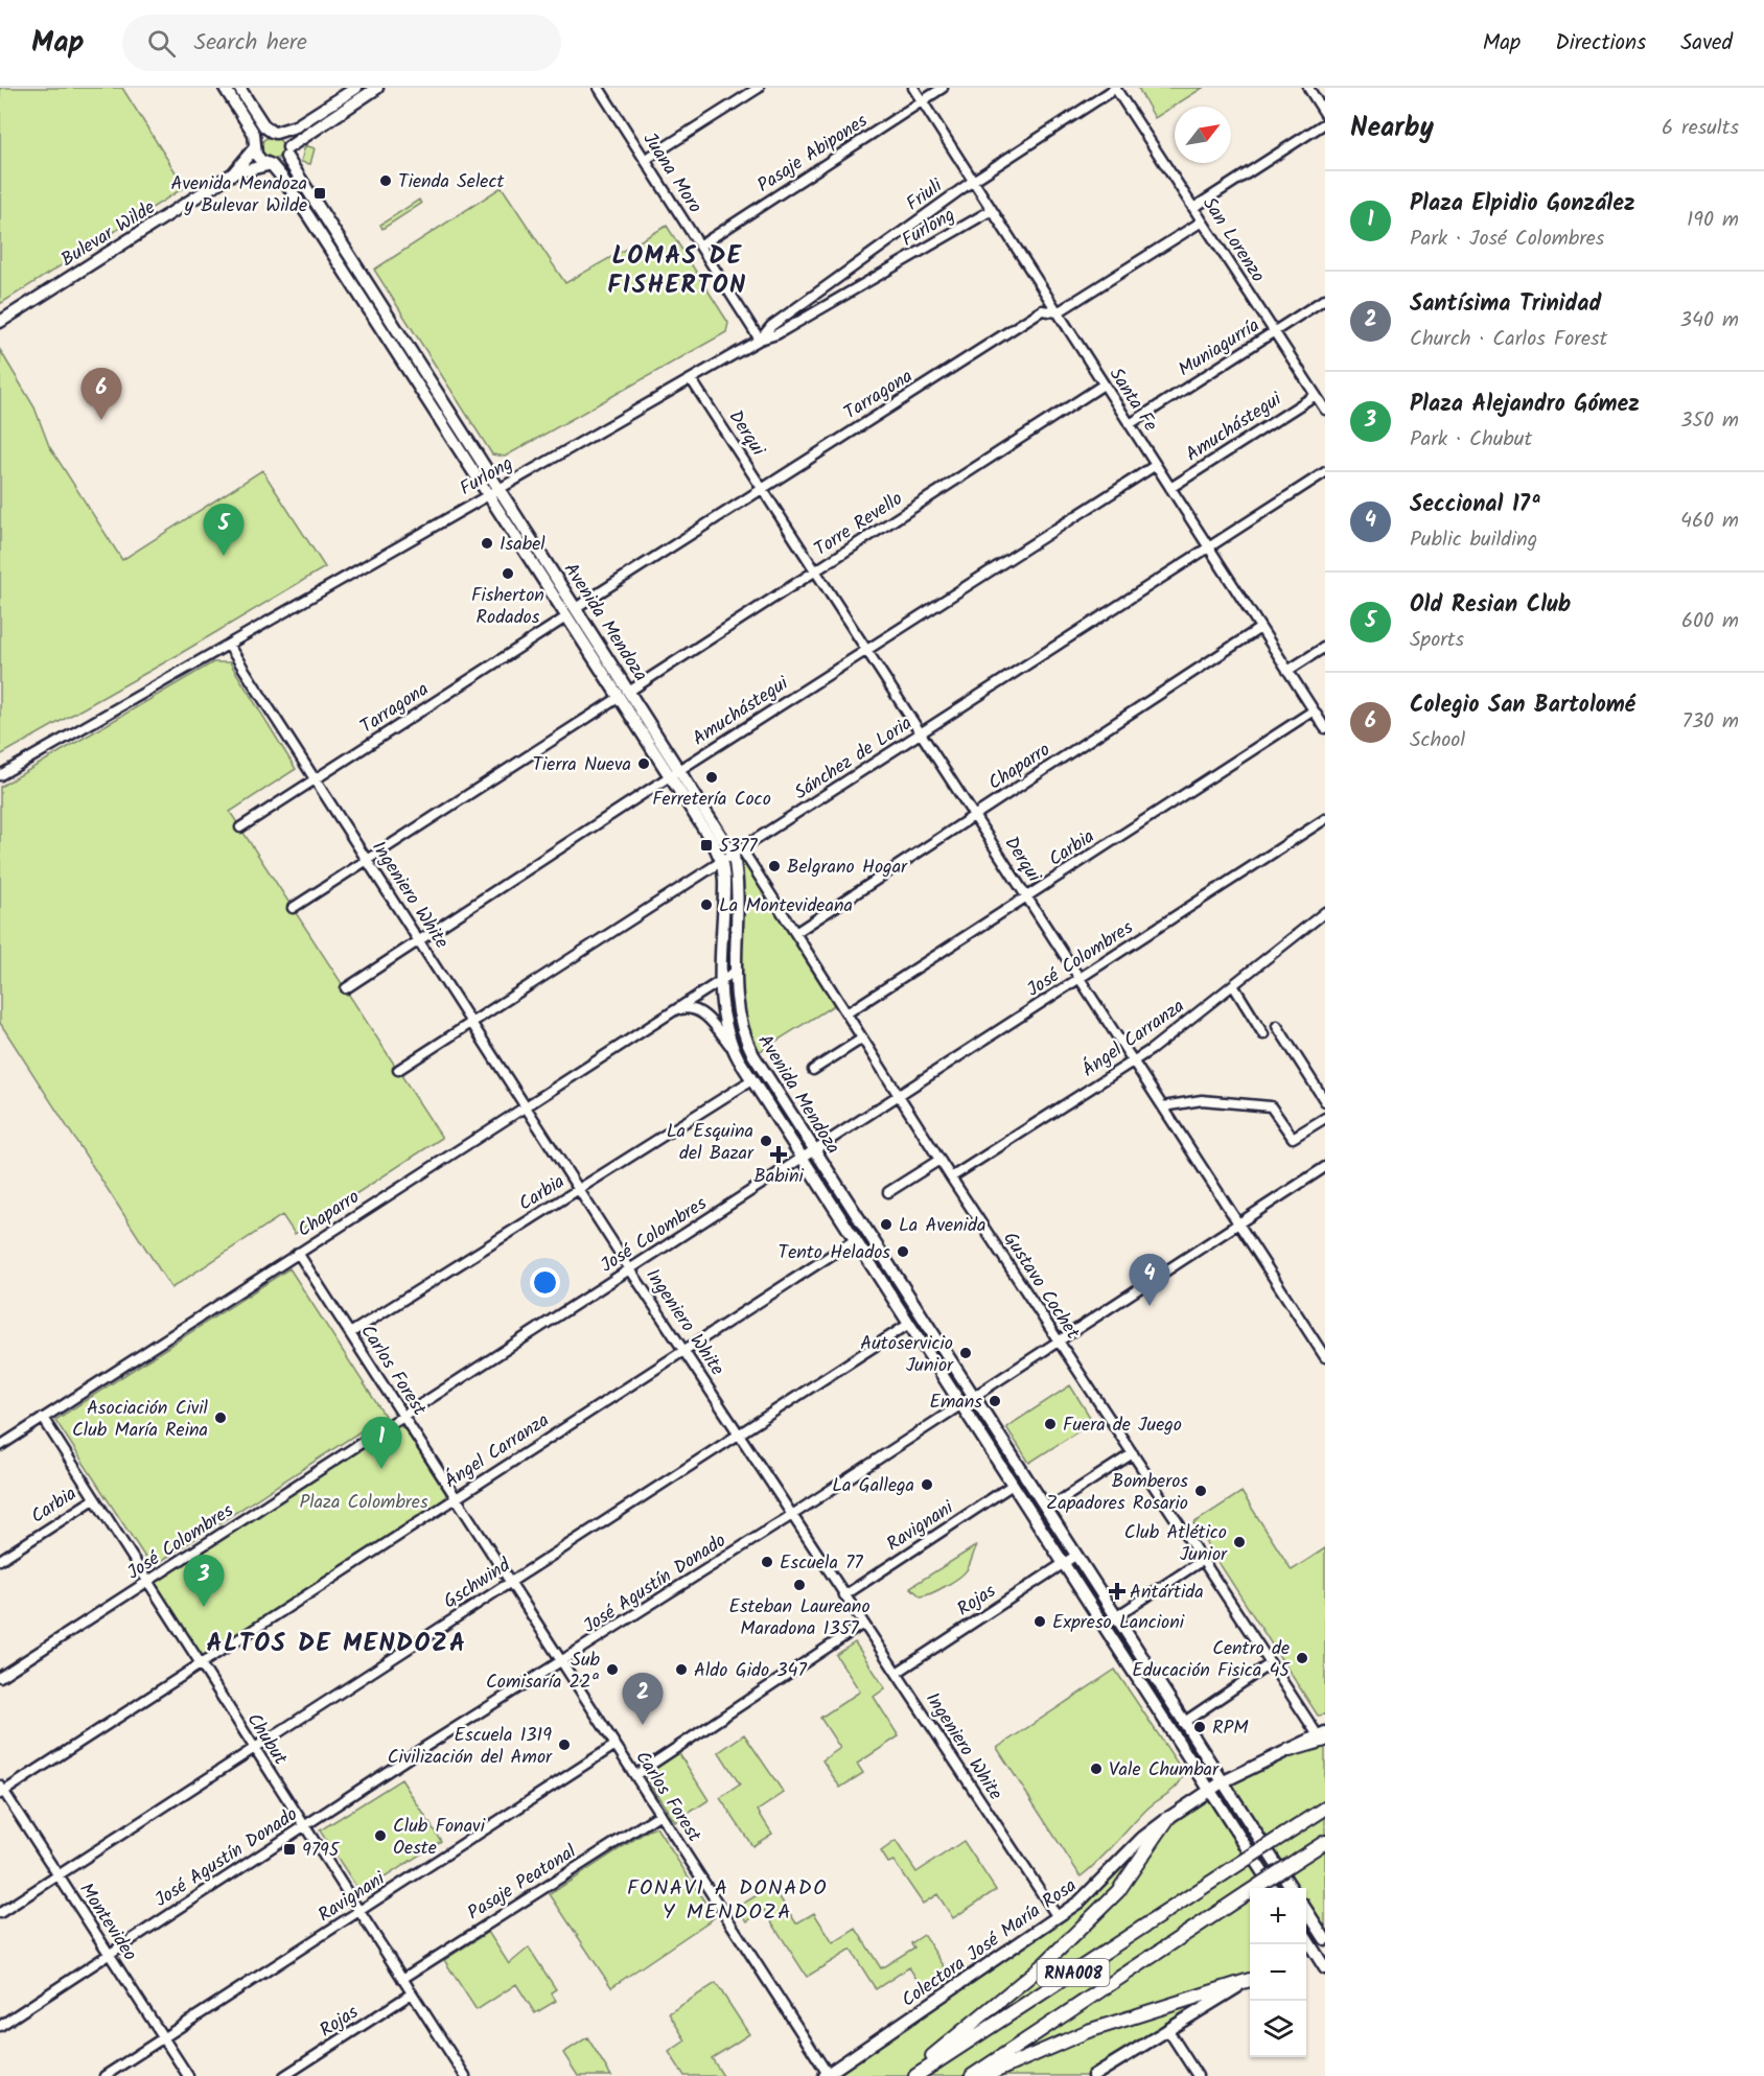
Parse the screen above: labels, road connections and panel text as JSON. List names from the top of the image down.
{
  "streets": {
    "highway": ["RNA008"],
    "main road": ["Bulevar Wilde", "Avenida Mendoza", "Colectora José María Rosa"],
    "street": [
      "Pasaje Abipones",
      "Juana Moro",
      "Friuli",
      "Furlong",
      "San Lorenzo",
      "Muniagurría",
      "Tarragona",
      "Santa Fe",
      "Amuchástegui",
      "Derqui",
      "Torre Revello",
      "Sánchez de Loria",
      "Chaparro",
      "Carbia",
      "Ingeniero White",
      "José Colombres",
      "Ángel Carranza",
      "Gustavo Cochet",
      "Carlos Forest",
      "Ravignani",
      "Gschwind",
      "José Agustín Donado",
      "Rojas",
      "Chubut",
      "Pasaje Peatonal",
      "Montevideo"
    ]
  },
  "crossings": [
    ["Pasaje Abipones", "Juana Moro"],
    ["Pasaje Abipones", "Santa Fe"],
    ["Juana Moro", "Friuli"],
    ["Juana Moro", "Furlong"],
    ["Friuli", "Furlong"],
    ["Friuli", "San Lorenzo"],
    ["Friuli", "Santa Fe"],
    ["Furlong", "Santa Fe"],
    ["Furlong", "Derqui"],
    ["Furlong", "Avenida Mendoza"],
    ["Furlong", "Ingeniero White"],
    ["Bulevar Wilde", "Avenida Mendoza"],
    ["San Lorenzo", "Muniagurría"],
    ["San Lorenzo", "Tarragona"],
    ["San Lorenzo", "Amuchástegui"],
    ["Muniagurría", "Santa Fe"],
    ["Tarragona", "Santa Fe"],
    ["Tarragona", "Derqui"],
    ["Tarragona", "Avenida Mendoza"],
    ["Tarragona", "Ingeniero White"],
    ["Santa Fe", "Amuchástegui"],
    ["Santa Fe", "Torre Revello"],
    ["Santa Fe", "Sánchez de Loria"],
    ["Santa Fe", "Chaparro"],
    ["Santa Fe", "Carbia"],
    ["Amuchástegui", "Derqui"],
    ["Amuchástegui", "Avenida Mendoza"],
    ["Amuchástegui", "Ingeniero White"],
    ["Derqui", "Torre Revello"],
    ["Derqui", "Sánchez de Loria"],
    ["Derqui", "Chaparro"],
    ["Derqui", "Carbia"],
    ["Derqui", "José Colombres"],
    ["Derqui", "Ángel Carranza"],
    ["Derqui", "José Agustín Donado"],
    ["Torre Revello", "Avenida Mendoza"],
    ["Torre Revello", "Ingeniero White"],
    ["Avenida Mendoza", "Sánchez de Loria"],
    ["Avenida Mendoza", "Chaparro"],
    ["Avenida Mendoza", "Carbia"],
    ["Avenida Mendoza", "José Colombres"],
    ["Avenida Mendoza", "Ángel Carranza"],
    ["Avenida Mendoza", "Gustavo Cochet"],
    ["Avenida Mendoza", "Ravignani"],
    ["Avenida Mendoza", "Gschwind"],
    ["Avenida Mendoza", "José Agustín Donado"],
    ["Avenida Mendoza", "Rojas"],
    ["Avenida Mendoza", "Colectora José María Rosa"],
    ["Sánchez de Loria", "Ingeniero White"],
    ["Sánchez de Loria", "Gustavo Cochet"],
    ["Chaparro", "Ingeniero White"],
    ["Chaparro", "Gustavo Cochet"],
    ["Chaparro", "Carlos Forest"],
    ["Chaparro", "Chubut"],
    ["Carbia", "Ingeniero White"],
    ["Carbia", "Gustavo Cochet"],
    ["Carbia", "Carlos Forest"],
    ["Carbia", "Chubut"],
    ["Ingeniero White", "José Colombres"],
    ["Ingeniero White", "Ángel Carranza"],
    ["Ingeniero White", "Ravignani"],
    ["Ingeniero White", "Gschwind"],
    ["Ingeniero White", "José Agustín Donado"],
    ["Ingeniero White", "Rojas"],
    ["Ingeniero White", "Colectora José María Rosa"],
    ["José Colombres", "Gustavo Cochet"],
    ["José Colombres", "Carlos Forest"],
    ["José Colombres", "Chubut"],
    ["Ángel Carranza", "Gustavo Cochet"],
    ["Ángel Carranza", "Carlos Forest"],
    ["Ángel Carranza", "Chubut"],
    ["Ángel Carranza", "Montevideo"],
    ["Gustavo Cochet", "José Agustín Donado"],
    ["Carlos Forest", "Ravignani"],
    ["Carlos Forest", "Gschwind"],
    ["Carlos Forest", "José Agustín Donado"],
    ["Carlos Forest", "Pasaje Peatonal"],
    ["Carlos Forest", "Colectora José María Rosa"],
    ["Ravignani", "Chubut"],
    ["Ravignani", "Montevideo"],
    ["Gschwind", "Chubut"],
    ["Gschwind", "Montevideo"],
    ["José Agustín Donado", "Chubut"],
    ["José Agustín Donado", "Montevideo"],
    ["Rojas", "Chubut"],
    ["Chubut", "Pasaje Peatonal"]
  ],
  "districts": ["LOMAS DE FISHERTON", "ALTOS DE MENDOZA", "FONAVI A DONADO Y MENDOZA"],
  "parks": ["Plaza Colombres"],
  "places": {
    "other": [
      "Tienda Select",
      "Isabel",
      "Fisherton Rodados",
      "Tierra Nueva",
      "Ferretería Coco",
      "Belgrano Hogar",
      "La Montevideana",
      "La Esquina del Bazar",
      "La Avenida",
      "Tento Helados",
      "Autoservicio Junior",
      "Emans",
      "Asociación Civil Club María Reina",
      "Fuera de Juego",
      "La Gallega",
      "Bomberos Zapadores Rosario",
      "Club Atlético Junior",
      "Escuela 77",
      "Esteban Laureano Maradona 1357",
      "Expreso Lancioni",
      "Centro de Educación Fisica 45",
      "Sub Comisaría 22ª",
      "Aldo Gido 347",
      "RPM",
      "Escuela 1319 Civilización del Amor",
      "Vale Chumbar",
      "Club Fonavi Oeste"
    ],
    "transit": ["Avenida Mendoza y Bulevar Wilde", "5377", "9795"],
    "health": ["Babini", "Antártida"]
  },
  "north": "top right",
  "page": {
    "header": "Map",
    "search": "Search here",
    "nav": ["Map", "Directions", "Saved"],
    "heading": ["Nearby", "6 results"],
    "list": [
      {
        "mark": "1",
        "name": "Plaza Elpidio González",
        "note": "Park · José Colombres",
        "value": "190 m"
      },
      {
        "mark": "2",
        "name": "Santísima Trinidad",
        "note": "Church · Carlos Forest",
        "value": "340 m"
      },
      {
        "mark": "3",
        "name": "Plaza Alejandro Gómez",
        "note": "Park · Chubut",
        "value": "350 m"
      },
      {
        "mark": "4",
        "name": "Seccional 17ª",
        "note": "Public building",
        "value": "460 m"
      },
      {
        "mark": "5",
        "name": "Old Resian Club",
        "note": "Sports",
        "value": "600 m"
      },
      {
        "mark": "6",
        "name": "Colegio San Bartolomé",
        "note": "School",
        "value": "730 m"
      }
    ],
    "pins": [
      "6",
      "5",
      "4",
      "1",
      "3",
      "2"
    ],
    "map_buttons": ["+", "−"]
  }
}
